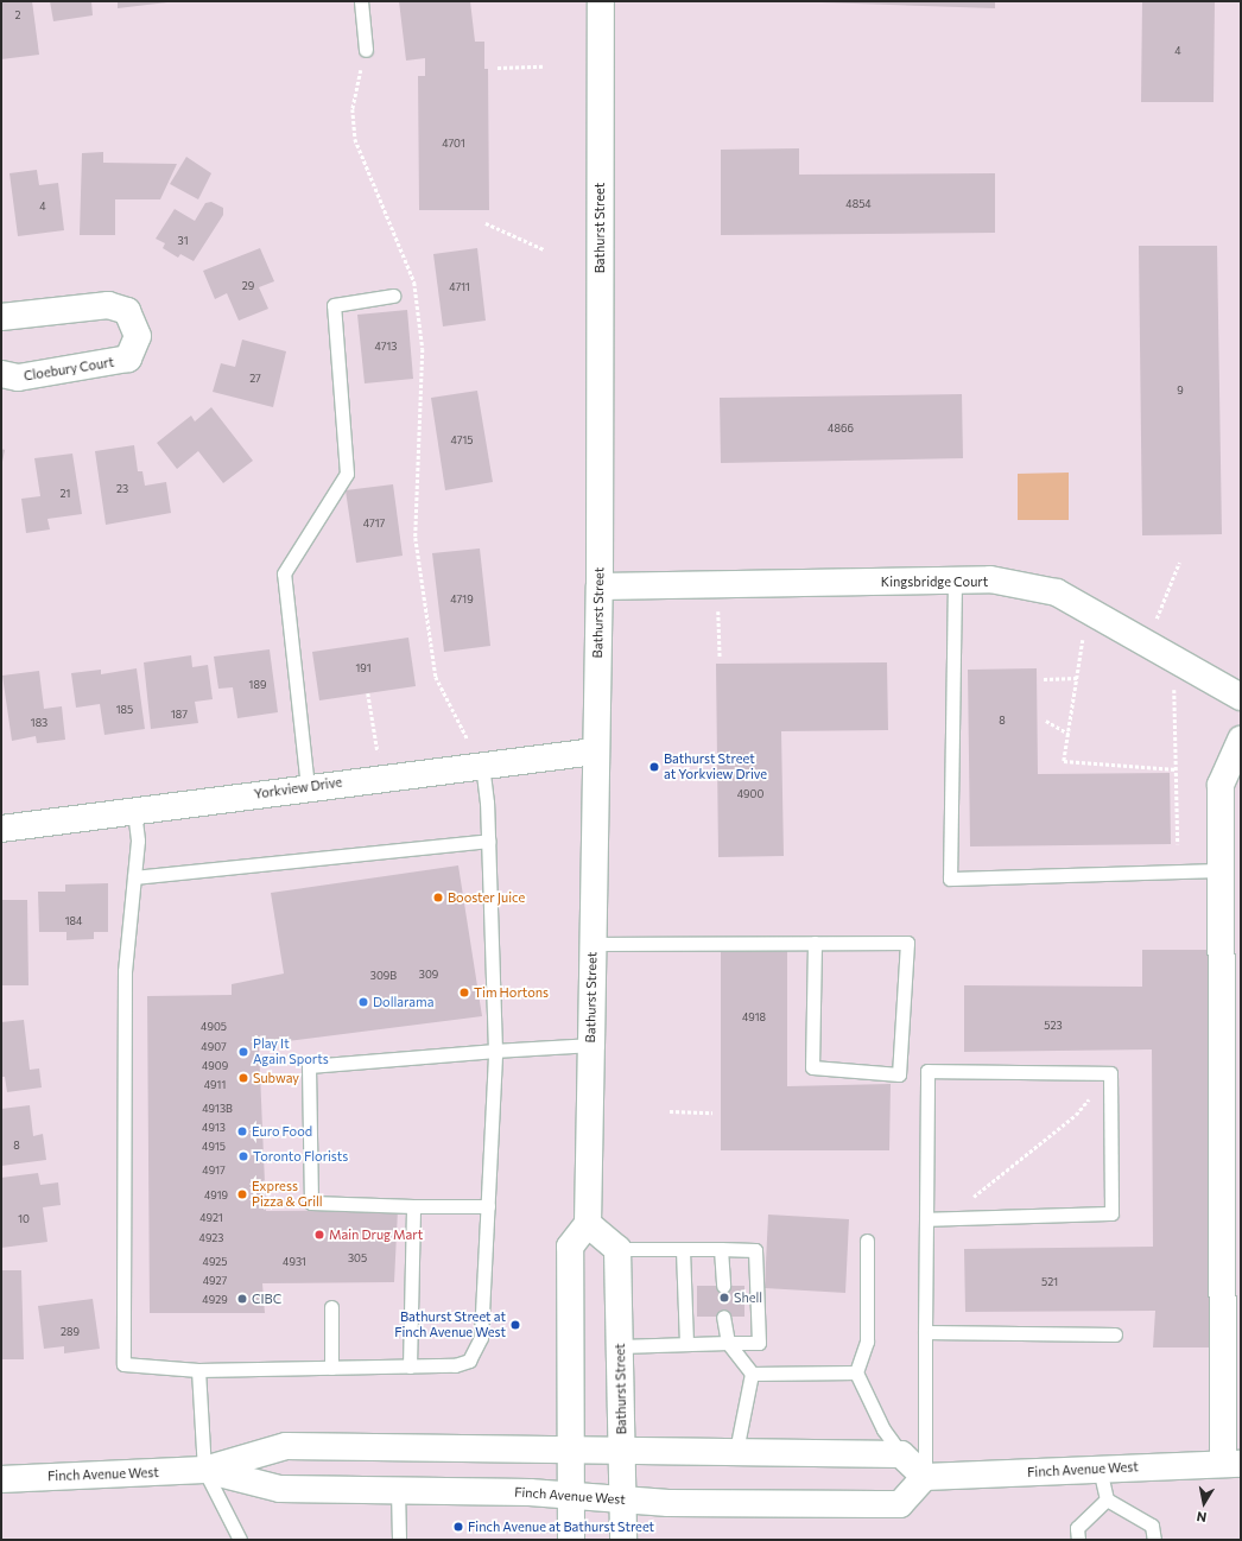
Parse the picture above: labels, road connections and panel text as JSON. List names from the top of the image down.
{
  "streets": {
    "main road": [
      "Bathurst Street",
      "Cloebury Court",
      "Kingsbridge Court",
      "Yorkview Drive",
      "Finch Avenue West"
    ]
  },
  "crossings": [
    ["Bathurst Street", "Kingsbridge Court"],
    ["Bathurst Street", "Yorkview Drive"],
    ["Bathurst Street", "Finch Avenue West"]
  ],
  "places": [
    "Bathurst Street at Yorkview Drive",
    "Booster Juice",
    "Tim Hortons",
    "Dollarama",
    "Play It Again Sports",
    "Subway",
    "Euro Food",
    "Toronto Florists",
    "Express Pizza & Grill",
    "Main Drug Mart",
    "Shell",
    "CIBC",
    "Bathurst Street at Finch Avenue West",
    "Finch Avenue at Bathurst Street"
  ],
  "house_numbers": [
    "2",
    "4",
    "4701",
    "4854",
    "4",
    "31",
    "29",
    "4711",
    "4713",
    "27",
    "9",
    "4866",
    "4715",
    "23",
    "21",
    "4717",
    "4719",
    "191",
    "189",
    "185",
    "187",
    "8",
    "183",
    "4900",
    "184",
    "309",
    "309B",
    "4918",
    "523",
    "4905",
    "4907",
    "4909",
    "4911",
    "4913B",
    "4913",
    "8",
    "4915",
    "4917",
    "4919",
    "4921",
    "10",
    "4923",
    "305",
    "4925",
    "4931",
    "4927",
    "521",
    "4929",
    "289"
  ],
  "north": "bottom"
}
